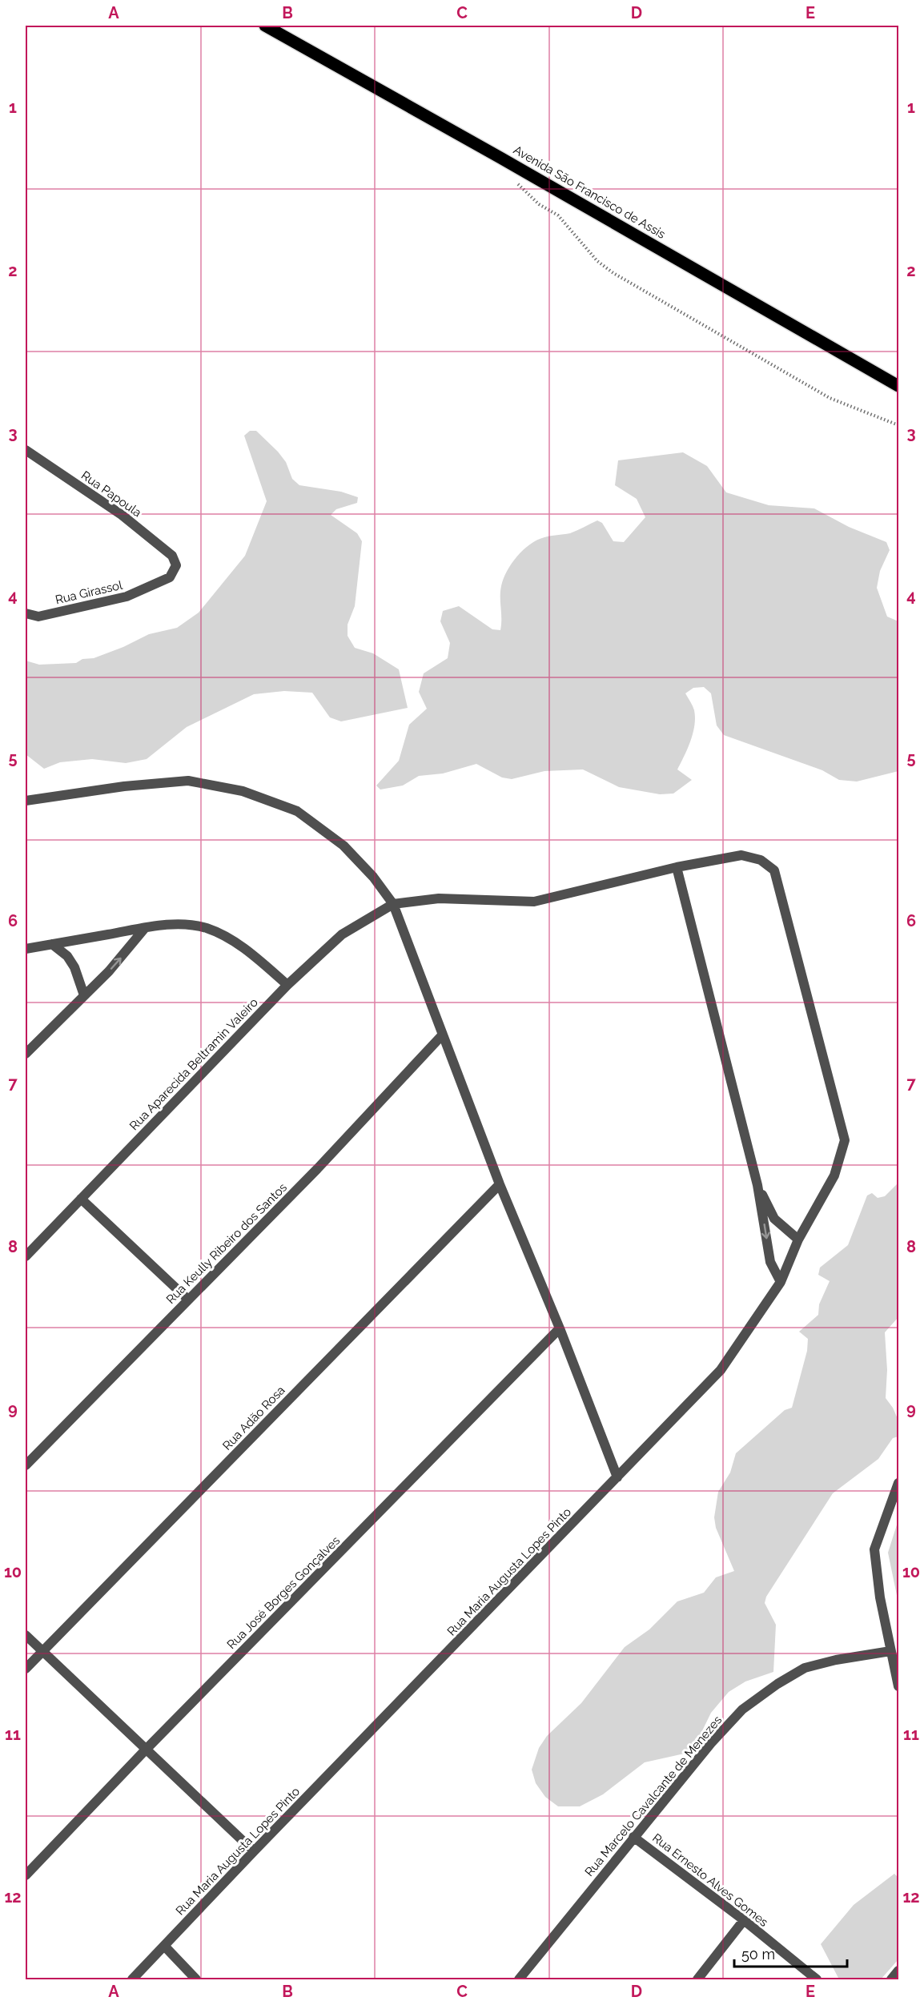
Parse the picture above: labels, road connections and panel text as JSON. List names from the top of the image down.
{
  "streets": {
    "main road": ["Avenida São Francisco de Assis"],
    "street": [
      "Rua Papoula",
      "Rua Girassol",
      "Rua Aparecida Beltramin Valeiro",
      "Rua Keully Ribeiro dos Santos",
      "Rua Adão Rosa",
      "Rua Maria Augusta Lopes Pinto",
      "Rua José Borges Gonçalves",
      "Rua Marcelo Cavalcante de Menezes",
      "Rua Ernesto Alves Gomes"
    ]
  },
  "crossings": [
    ["Rua Papoula", "Rua Girassol"],
    ["Rua Marcelo Cavalcante de Menezes", "Rua Ernesto Alves Gomes"]
  ],
  "scale_bar": "50 m",
  "grid": {
    "columns": [
      "A",
      "B",
      "C",
      "D",
      "E"
    ],
    "rows": [
      "1",
      "2",
      "3",
      "4",
      "5",
      "6",
      "7",
      "8",
      "9",
      "10",
      "11",
      "12"
    ]
  }
}
